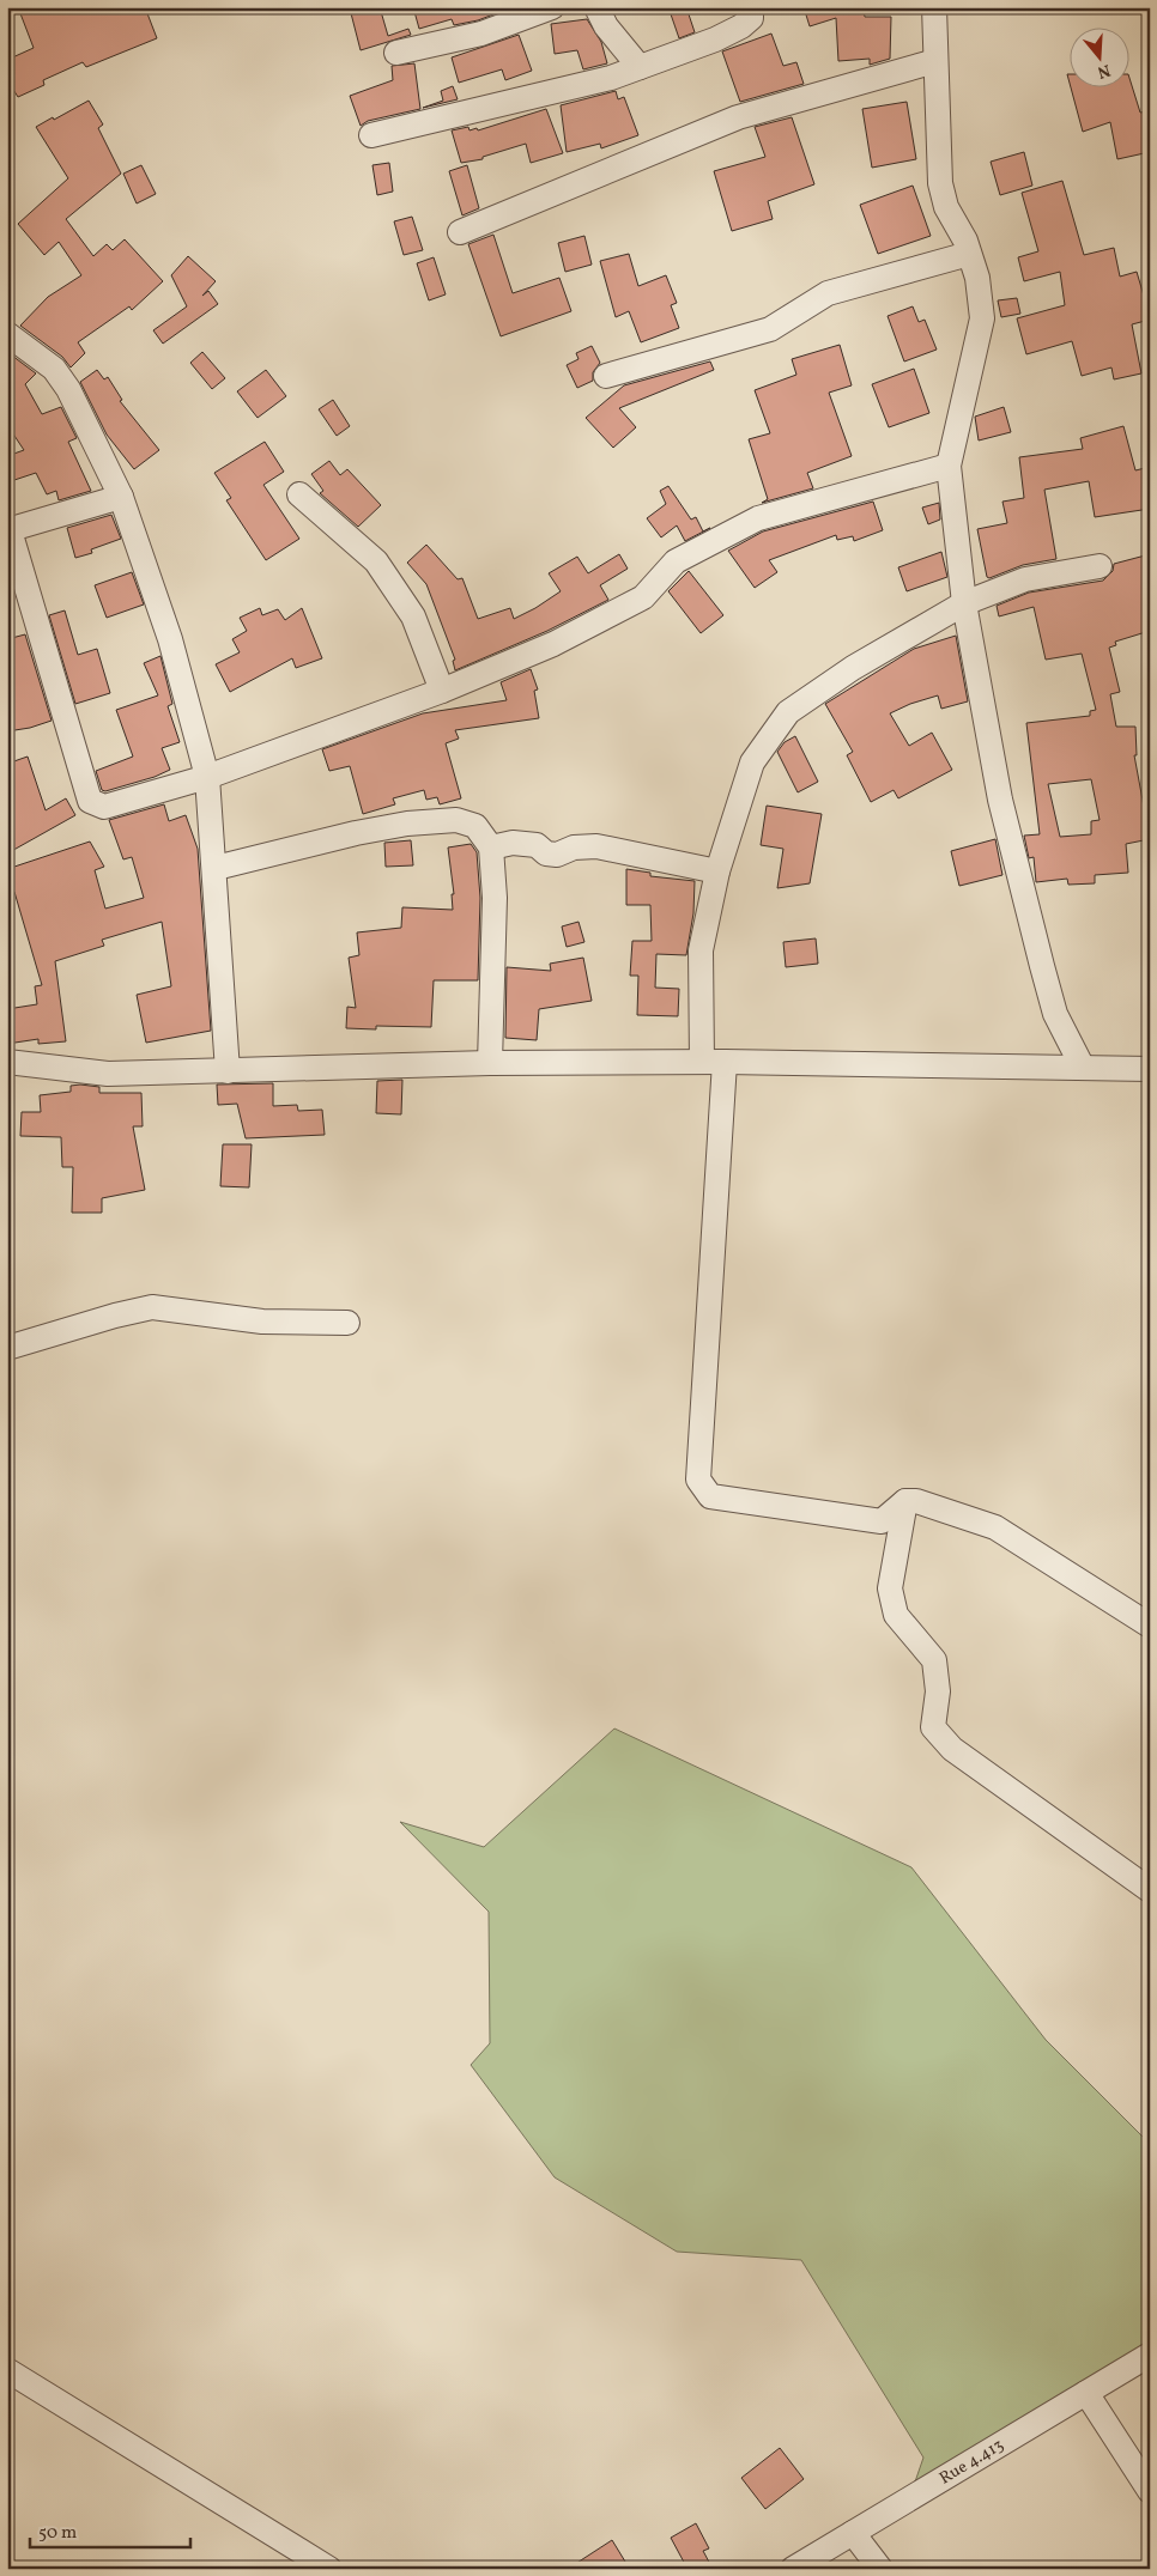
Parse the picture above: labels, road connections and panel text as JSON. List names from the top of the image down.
{
  "streets": {
    "street": ["Rue 4.413"]
  },
  "scale_bar": "50 m",
  "north": "bottom"
}
